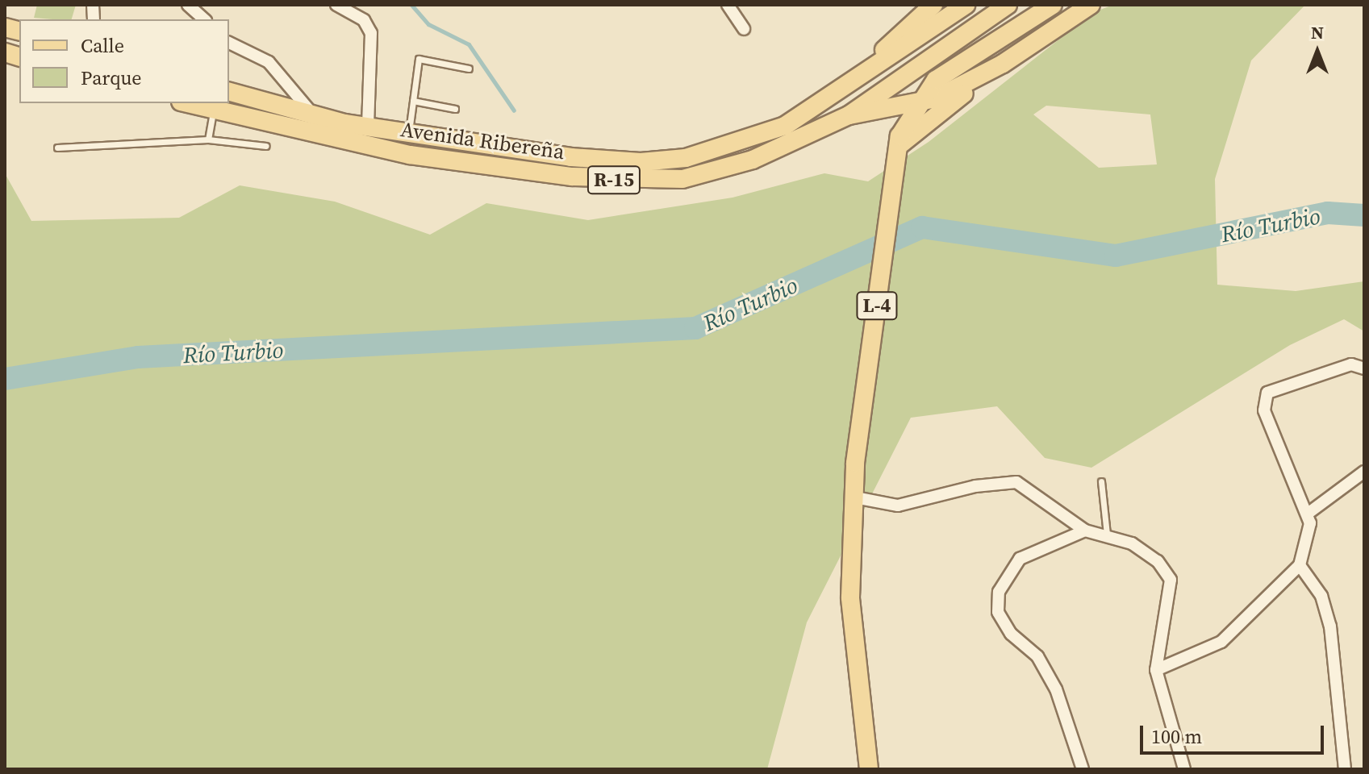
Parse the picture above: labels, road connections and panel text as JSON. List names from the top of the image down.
{
  "streets": {
    "main road": ["Avenida Ribereña", "R-15", "L-4"]
  },
  "water": ["Río Turbio"],
  "legend": ["Calle", "Parque"],
  "scale_bar": "100 m",
  "north": "top"
}
